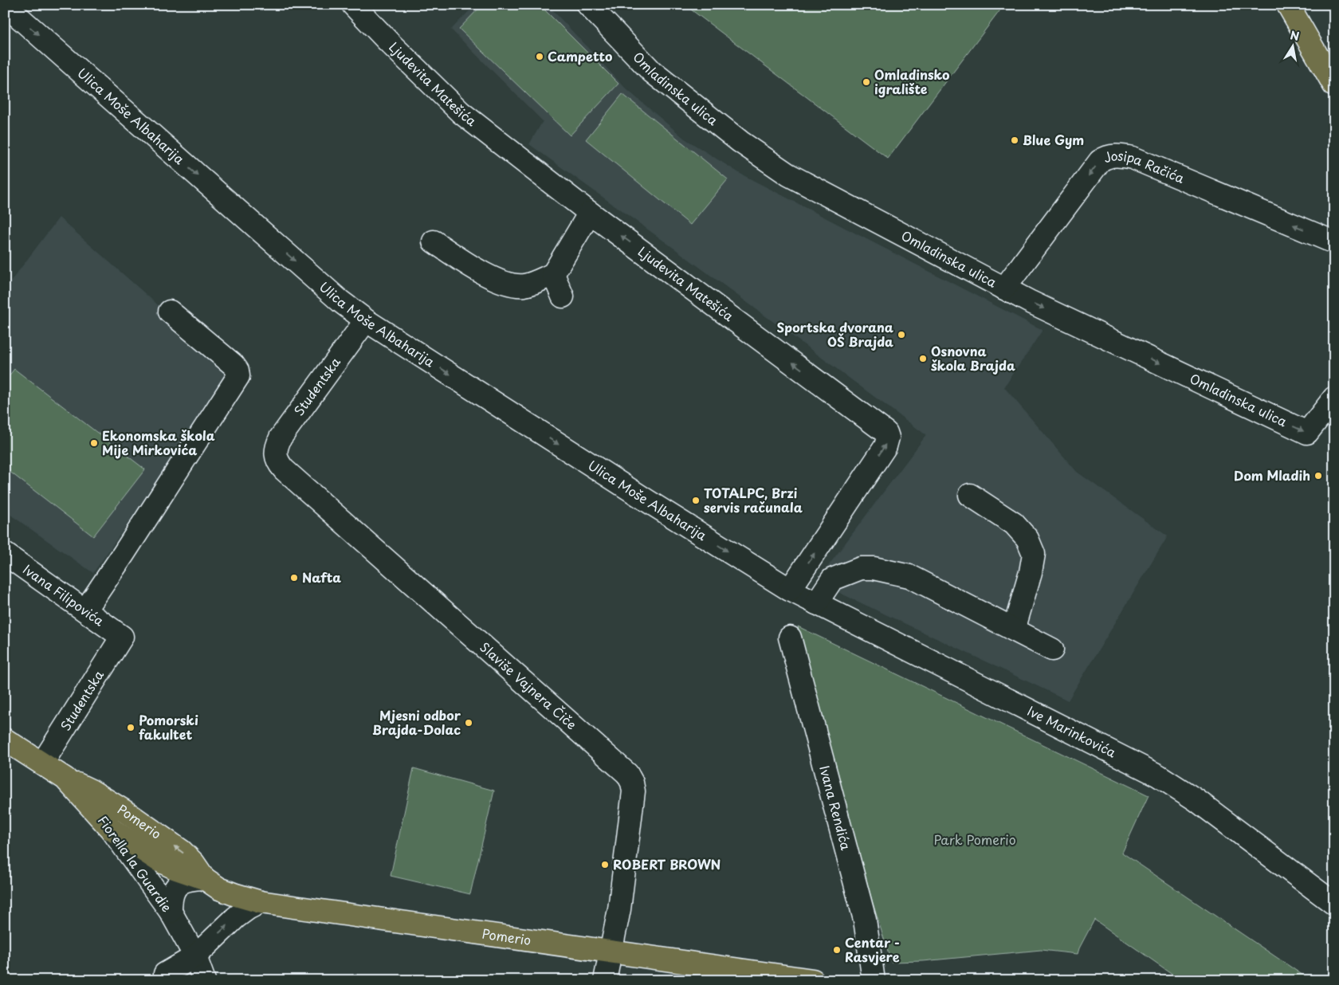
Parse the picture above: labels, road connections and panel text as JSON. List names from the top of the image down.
{
  "streets": {
    "main road": ["Pomerio", "Fiorella la Guardie"],
    "street": [
      "Ljudevita Matešića",
      "Omladinska ulica",
      "Ulica Moše Albaharija",
      "Josipa Račića",
      "Studentska",
      "Ivana Filipovića",
      "Slaviše Vajnera Čiče",
      "Ive Marinkovića",
      "Ivana Rendića"
    ]
  },
  "crossings": [
    ["Ljudevita Matešića", "Ulica Moše Albaharija"],
    ["Ljudevita Matešića", "Ive Marinkovića"],
    ["Omladinska ulica", "Josipa Račića"],
    ["Ulica Moše Albaharija", "Studentska"],
    ["Ulica Moše Albaharija", "Ive Marinkovića"],
    ["Studentska", "Ivana Filipovića"],
    ["Studentska", "Slaviše Vajnera Čiče"],
    ["Studentska", "Fiorella la Guardie"],
    ["Slaviše Vajnera Čiče", "Pomerio"],
    ["Pomerio", "Fiorella la Guardie"]
  ],
  "one_way": ["Omladinska ulica", "Ulica Moše Albaharija", "Josipa Račića"],
  "parks": ["Park Pomerio"],
  "places": [
    "Campetto",
    "Omladinsko igralište",
    "Blue Gym",
    "Sportska dvorana OŠ Brajda",
    "Osnovna škola Brajda",
    "Ekonomska škola Mije Mirkovića",
    "Dom Mladih",
    "TOTALPC, Brzi servis računala",
    "Nafta",
    "Mjesni odbor Brajda-Dolac",
    "Pomorski fakultet",
    "ROBERT BROWN",
    "Centar - Rasvjere"
  ],
  "north": "top"
}
